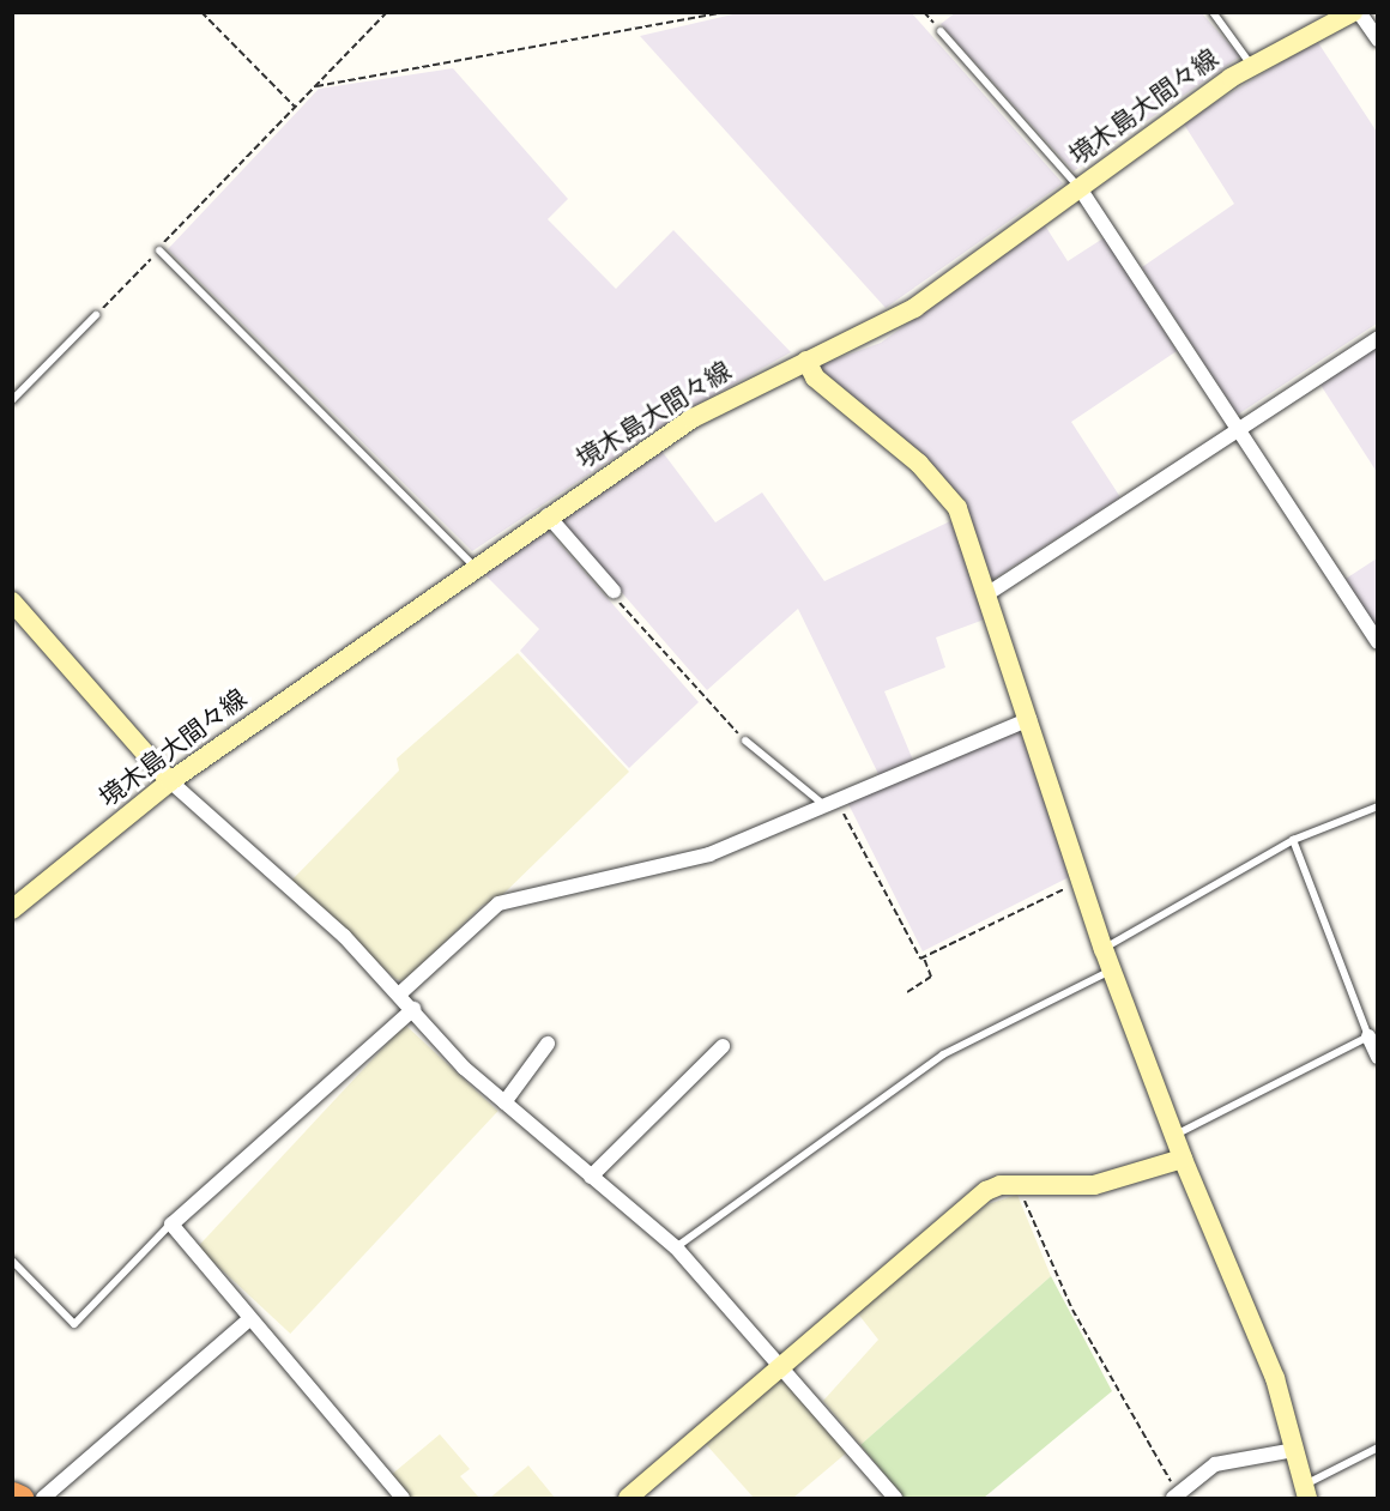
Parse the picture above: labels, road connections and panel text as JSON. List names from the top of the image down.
{
  "streets": {
    "street": ["境木島大間々線"]
  }
}
